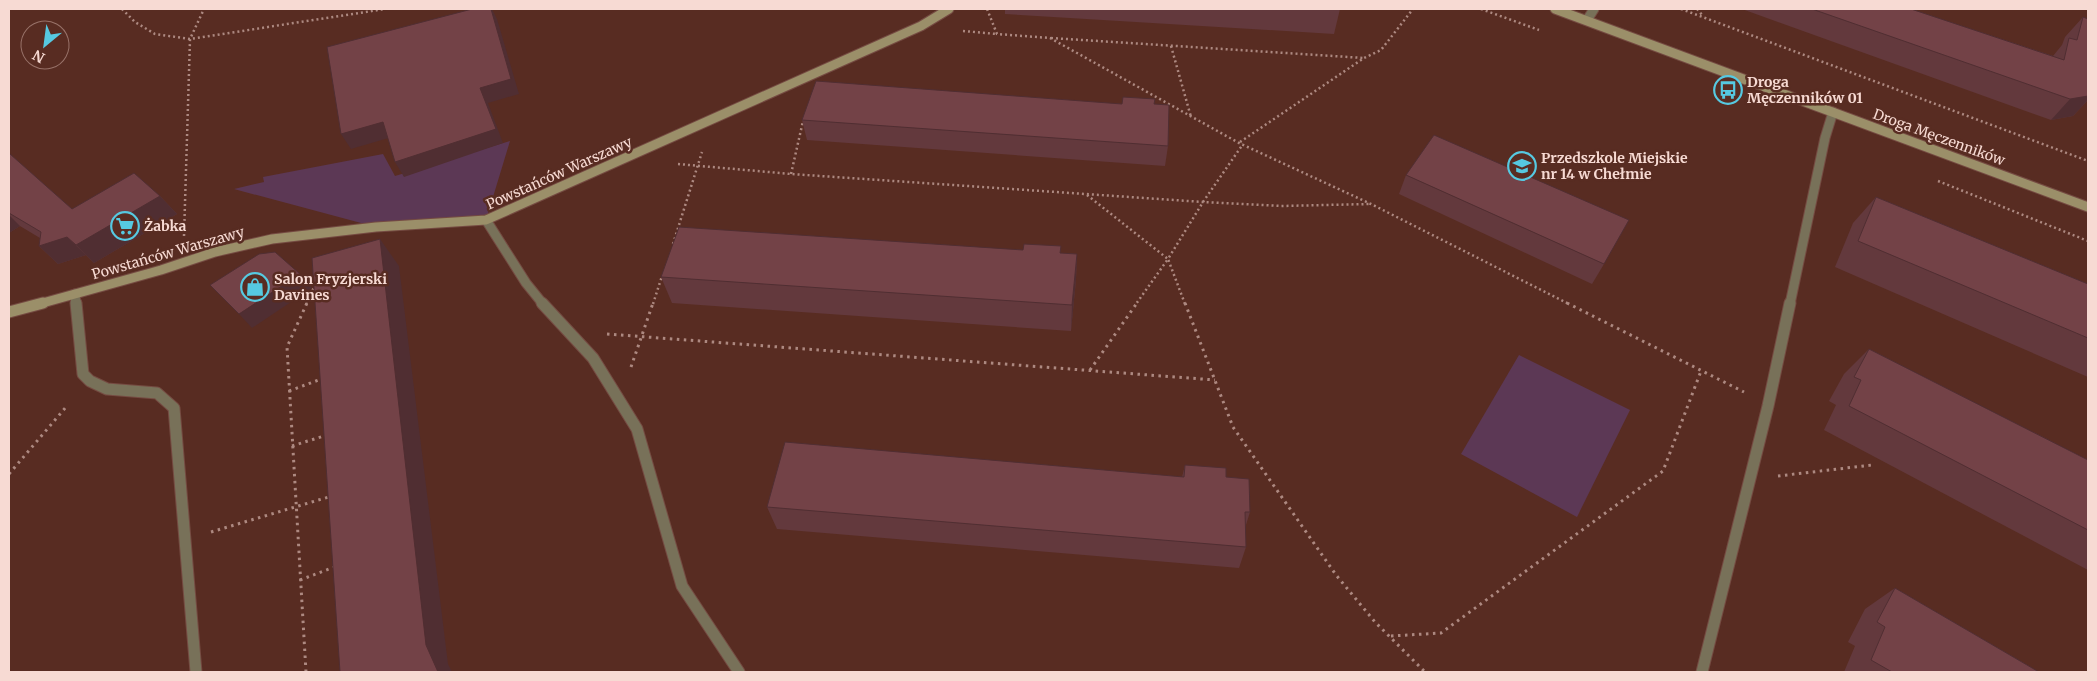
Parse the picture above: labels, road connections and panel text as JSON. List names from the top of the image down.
{
  "streets": {
    "street": ["Droga Męczenników", "Powstańców Warszawy"]
  },
  "places": {
    "bus stop": ["Droga Męczenników 01"],
    "school or university": ["Przedszkole Miejskie nr 14 w Chełmie"],
    "supermarket": ["Żabka"],
    "shop": ["Salon Fryzjerski Davines"]
  },
  "north": "bottom left"
}
